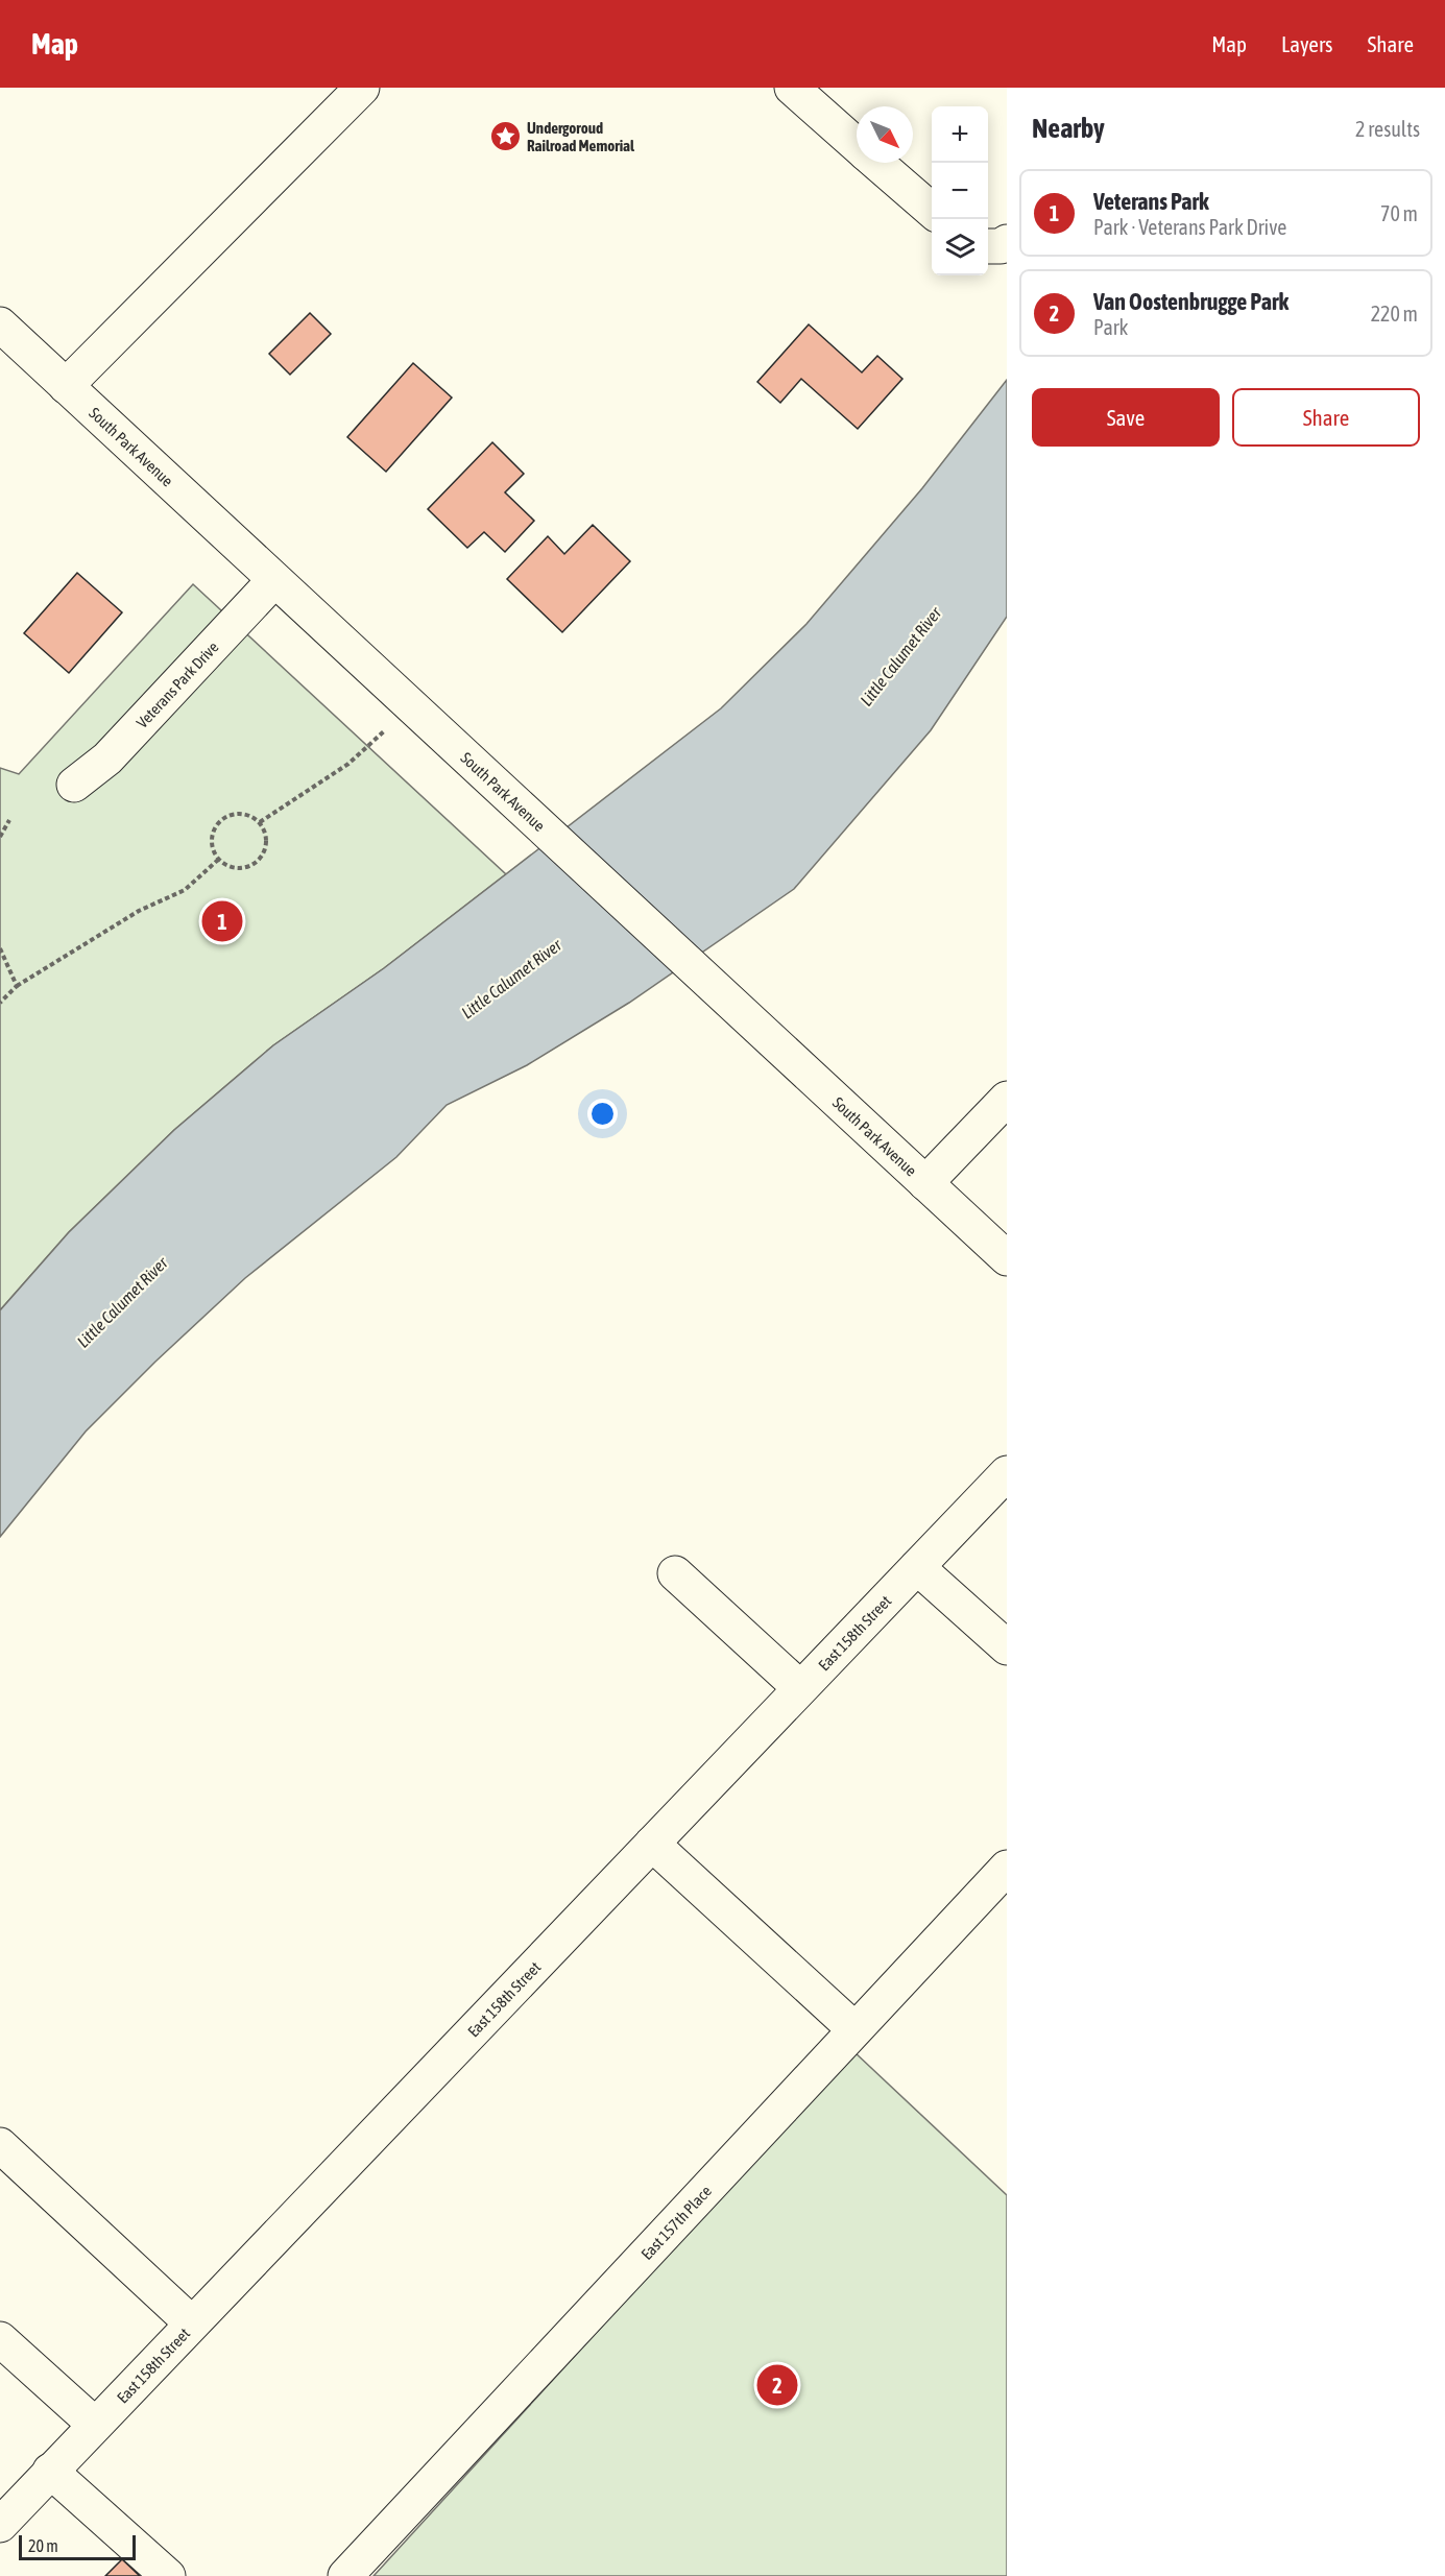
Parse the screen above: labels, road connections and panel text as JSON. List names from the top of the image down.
{
  "streets": {
    "street": [
      "South Park Avenue",
      "Veterans Park Drive",
      "East 158th Street",
      "East 157th Place"
    ]
  },
  "crossings": [
    ["South Park Avenue", "Veterans Park Drive"]
  ],
  "water": ["Little Calumet River"],
  "places": {
    "place": ["Undergoroud Railroad Memorial"]
  },
  "scale_bar": "20 m",
  "north": "bottom right",
  "page": {
    "header": "Map",
    "nav": ["Map", "Layers", "Share"],
    "heading": ["Nearby", "2 results"],
    "map_buttons": ["+", "−"],
    "list": [
      {
        "mark": "1",
        "name": "Veterans Park",
        "note": "Park · Veterans Park Drive",
        "value": "70 m"
      },
      {
        "mark": "2",
        "name": "Van Oostenbrugge Park",
        "note": "Park",
        "value": "220 m"
      }
    ],
    "buttons": ["Save", "Share"],
    "pins": ["1", "2"],
    "scale": "20 m"
  }
}
